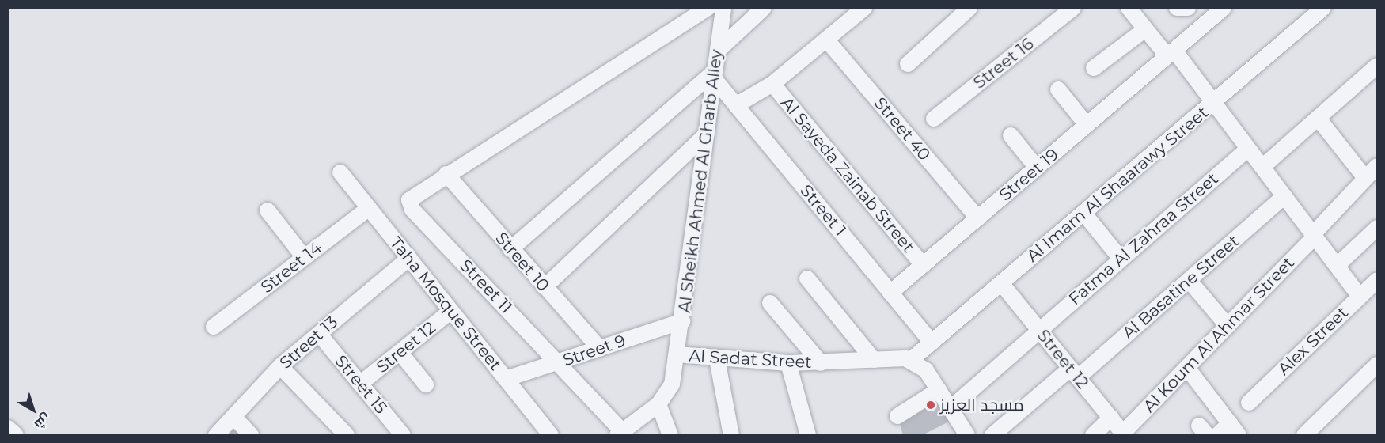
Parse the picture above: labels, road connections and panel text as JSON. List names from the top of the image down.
{
  "streets": {
    "street": [
      "Street 16",
      "Street 40",
      "Al Sayeda Zainab Street",
      "Street 19",
      "Al Sheikh Ahmed Al Gharb Alley",
      "Al Imam Al Shaarawy Street",
      "Street 1",
      "Fatma Al Zahraa Street",
      "Street 10",
      "Street 14",
      "Street 11",
      "Al Basatine Street",
      "Taha Mosque Street",
      "Al Koum Al Ahmar Street",
      "Alex Street",
      "Street 13",
      "Street 12",
      "Street 9",
      "Al Sadat Street",
      "Street 15"
    ]
  },
  "crossings": [
    ["Street 40", "Street 19"],
    ["Al Sayeda Zainab Street", "Street 19"],
    ["Street 19", "Street 1"],
    ["Al Sheikh Ahmed Al Gharb Alley", "Street 1"],
    ["Al Sheikh Ahmed Al Gharb Alley", "Street 9"],
    ["Al Sheikh Ahmed Al Gharb Alley", "Al Sadat Street"],
    ["Al Imam Al Shaarawy Street", "Street 1"],
    ["Al Imam Al Shaarawy Street", "Street 12"],
    ["Al Imam Al Shaarawy Street", "Al Sadat Street"],
    ["Fatma Al Zahraa Street", "Street 12"],
    ["Street 10", "Street 11"],
    ["Street 10", "Street 9"],
    ["Street 14", "Taha Mosque Street"],
    ["Street 11", "Street 9"],
    ["Street 11", "Al Sadat Street"],
    ["Al Basatine Street", "Street 12"],
    ["Taha Mosque Street", "Street 13"],
    ["Taha Mosque Street", "Street 12"],
    ["Taha Mosque Street", "Street 9"],
    ["Al Koum Al Ahmar Street", "Street 12"],
    ["Street 13", "Street 15"],
    ["Street 12", "Street 15"]
  ],
  "places": ["مسجد العزيز"],
  "north": "bottom right"
}
